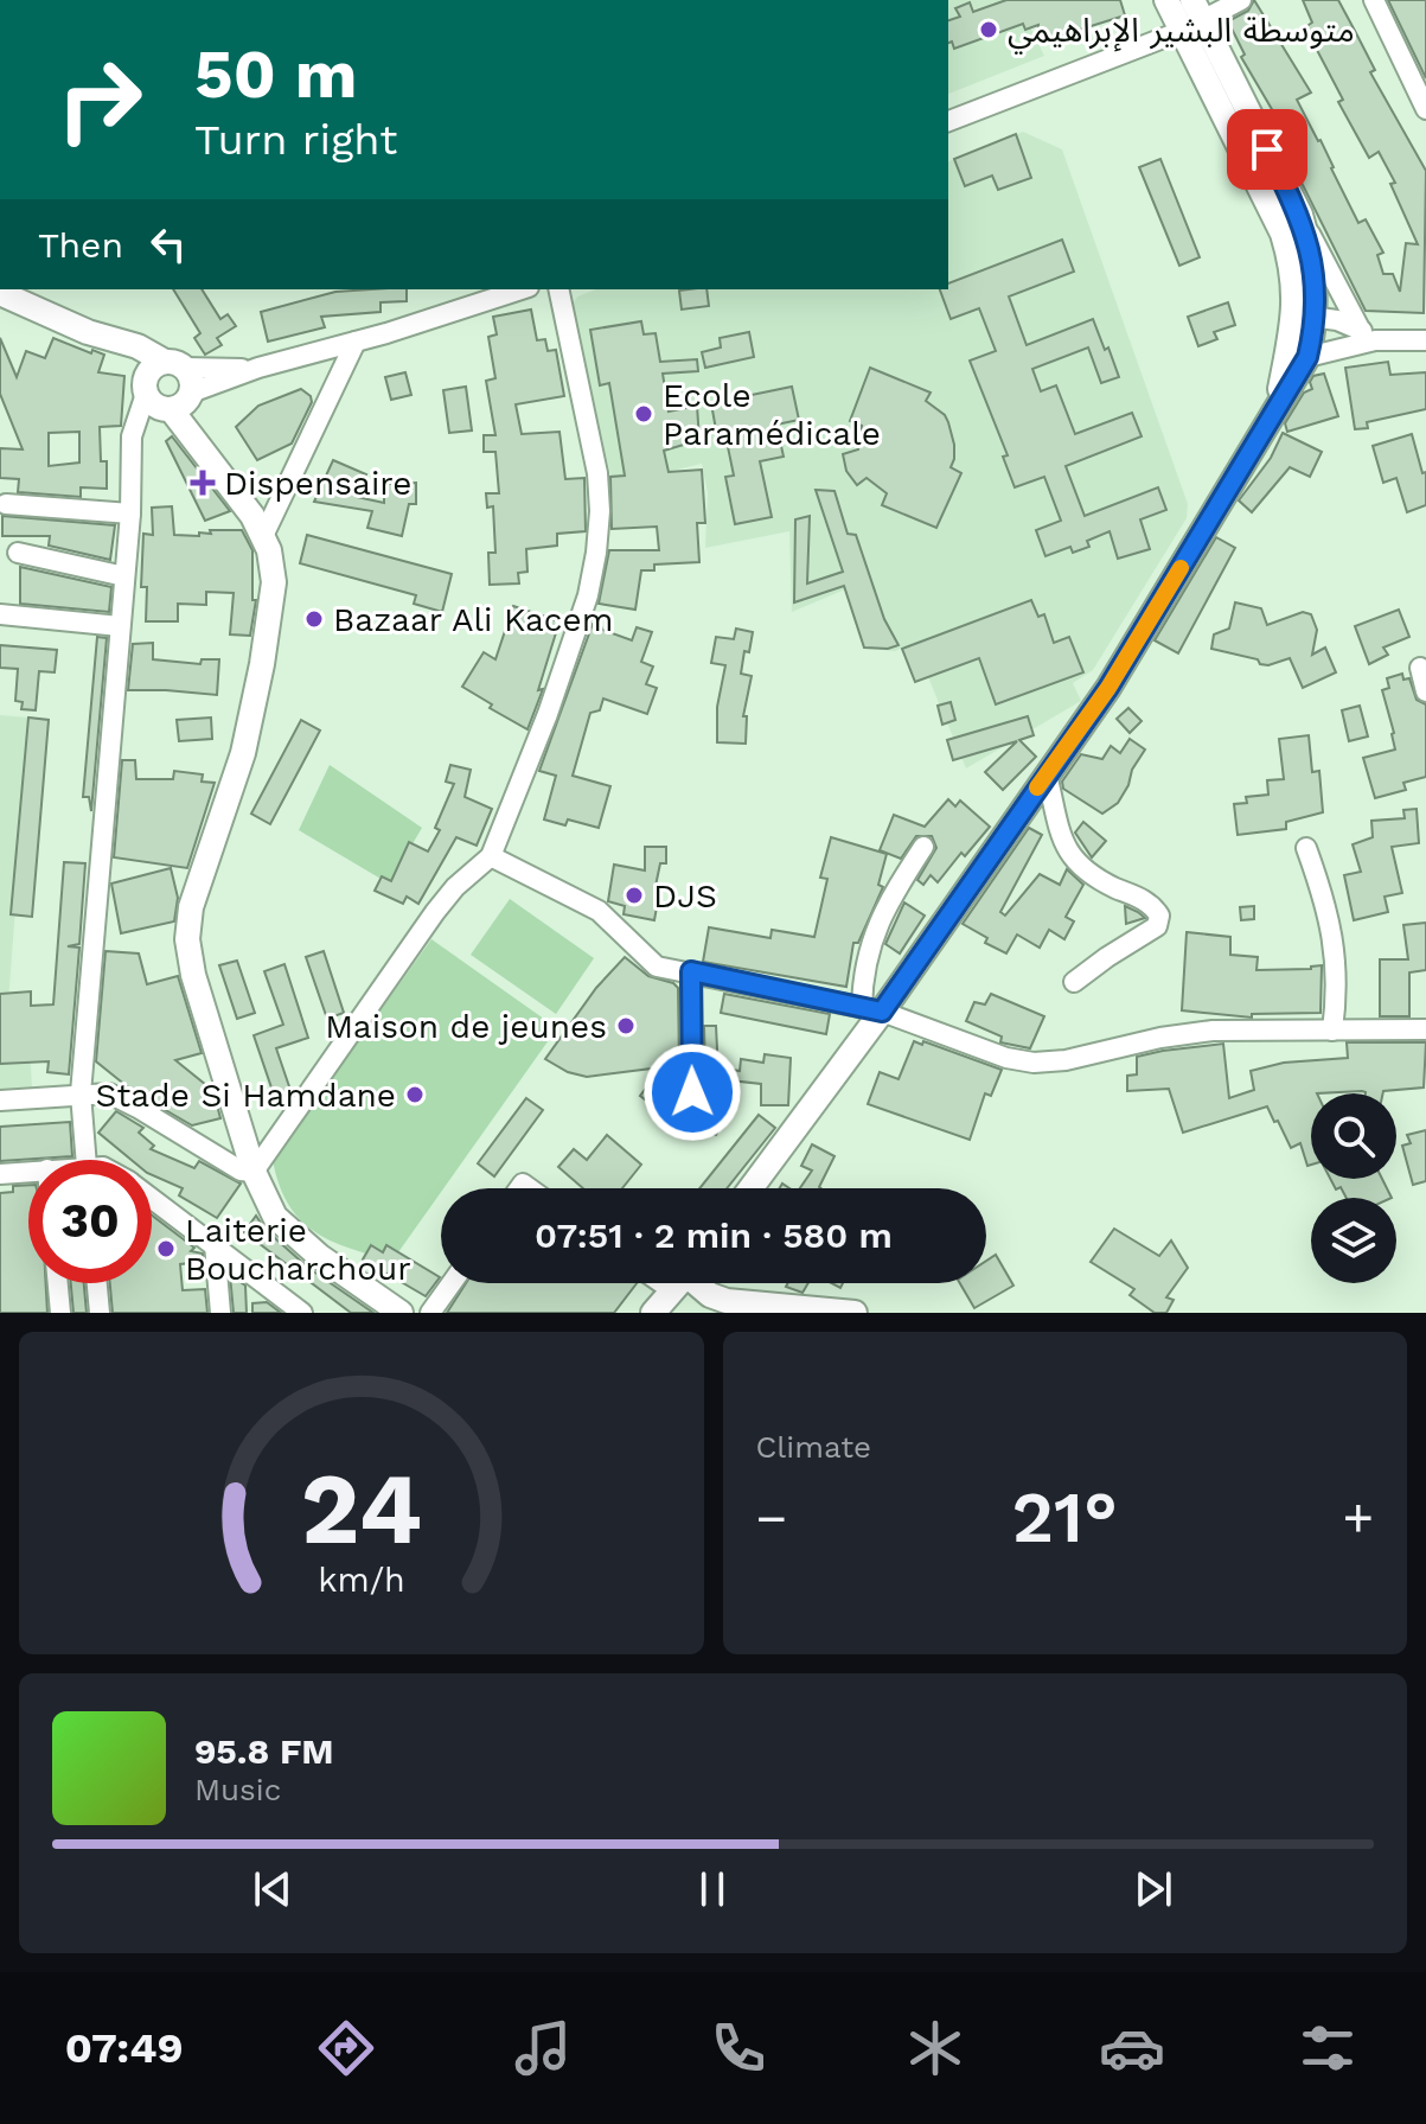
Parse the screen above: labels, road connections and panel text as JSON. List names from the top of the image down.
{
  "places": {
    "other": [
      "متوسطة البشير الإبراهيمي",
      "Ecole Paramédicale",
      "Bazaar Ali Kacem",
      "DJS",
      "Maison de jeunes",
      "Stade Si Hamdane",
      "Laiterie Boucharchour"
    ],
    "health": ["Dispensaire"]
  },
  "page": {
    "turn": ["50 m", "Turn right"],
    "then": "Then",
    "limit": "30",
    "trip": "07:51 · 2 min · 580 m",
    "tile": "Climate",
    "heat": ["−", "21°", "+"],
    "song": ["95.8 FM", "Music"],
    "tabs": "07:49",
    "gauge": ["24", "km/h"]
  }
}
